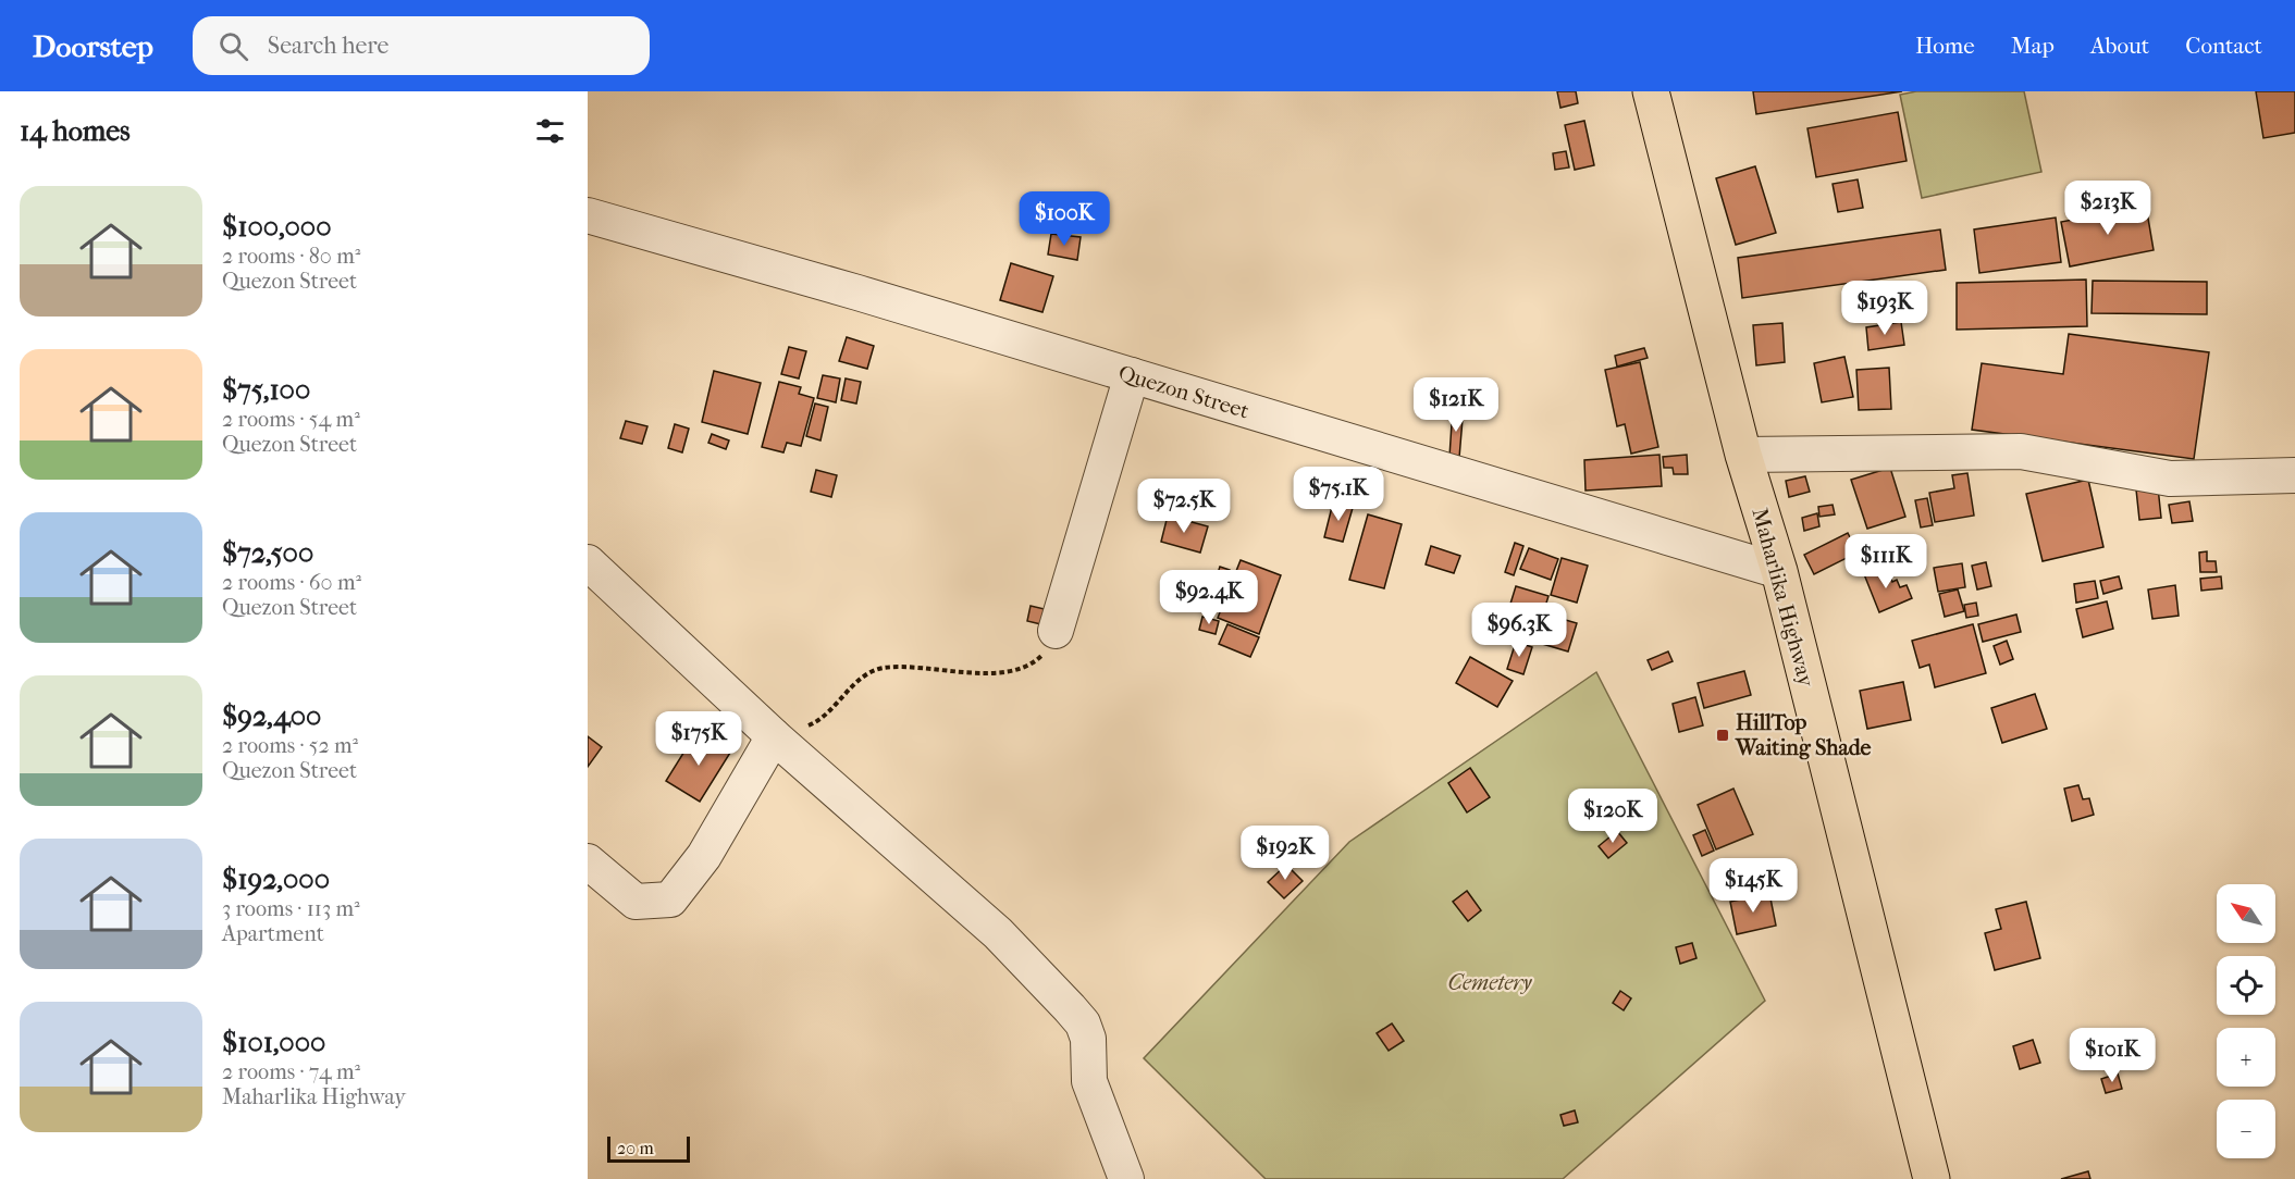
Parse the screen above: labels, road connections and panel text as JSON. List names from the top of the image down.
{
  "streets": {
    "highway": ["Maharlika Highway"],
    "street": ["Quezon Street"]
  },
  "crossings": [
    ["Quezon Street", "Maharlika Highway"]
  ],
  "parks": ["Cemetery"],
  "places": {
    "transit": ["HillTop Waiting Shade"]
  },
  "scale_bar": "20 m",
  "north": "top left",
  "page": {
    "header": "Doorstep",
    "search": "Search here",
    "nav": [
      "Home",
      "Map",
      "About",
      "Contact"
    ],
    "heading": "14 homes",
    "list": [
      {
        "name": "$100,000",
        "note": "2 rooms · 80 m² · Quezon Street"
      },
      {
        "name": "$75,100",
        "note": "2 rooms · 54 m² · Quezon Street"
      },
      {
        "name": "$72,500",
        "note": "2 rooms · 60 m² · Quezon Street"
      },
      {
        "name": "$92,400",
        "note": "2 rooms · 52 m² · Quezon Street"
      },
      {
        "name": "$192,000",
        "note": "3 rooms · 113 m² · Apartment"
      },
      {
        "name": "$101,000",
        "note": "2 rooms · 74 m² · Maharlika Highway"
      }
    ],
    "price": [
      "$213K",
      "$100K",
      "$193K",
      "$121K",
      "$75.1K",
      "$72.5K",
      "$111K",
      "$92.4K",
      "$96.3K",
      "$175K",
      "$120K",
      "$192K",
      "$145K",
      "$101K"
    ],
    "map_buttons": ["+", "−"],
    "scale": "20 m"
  }
}
